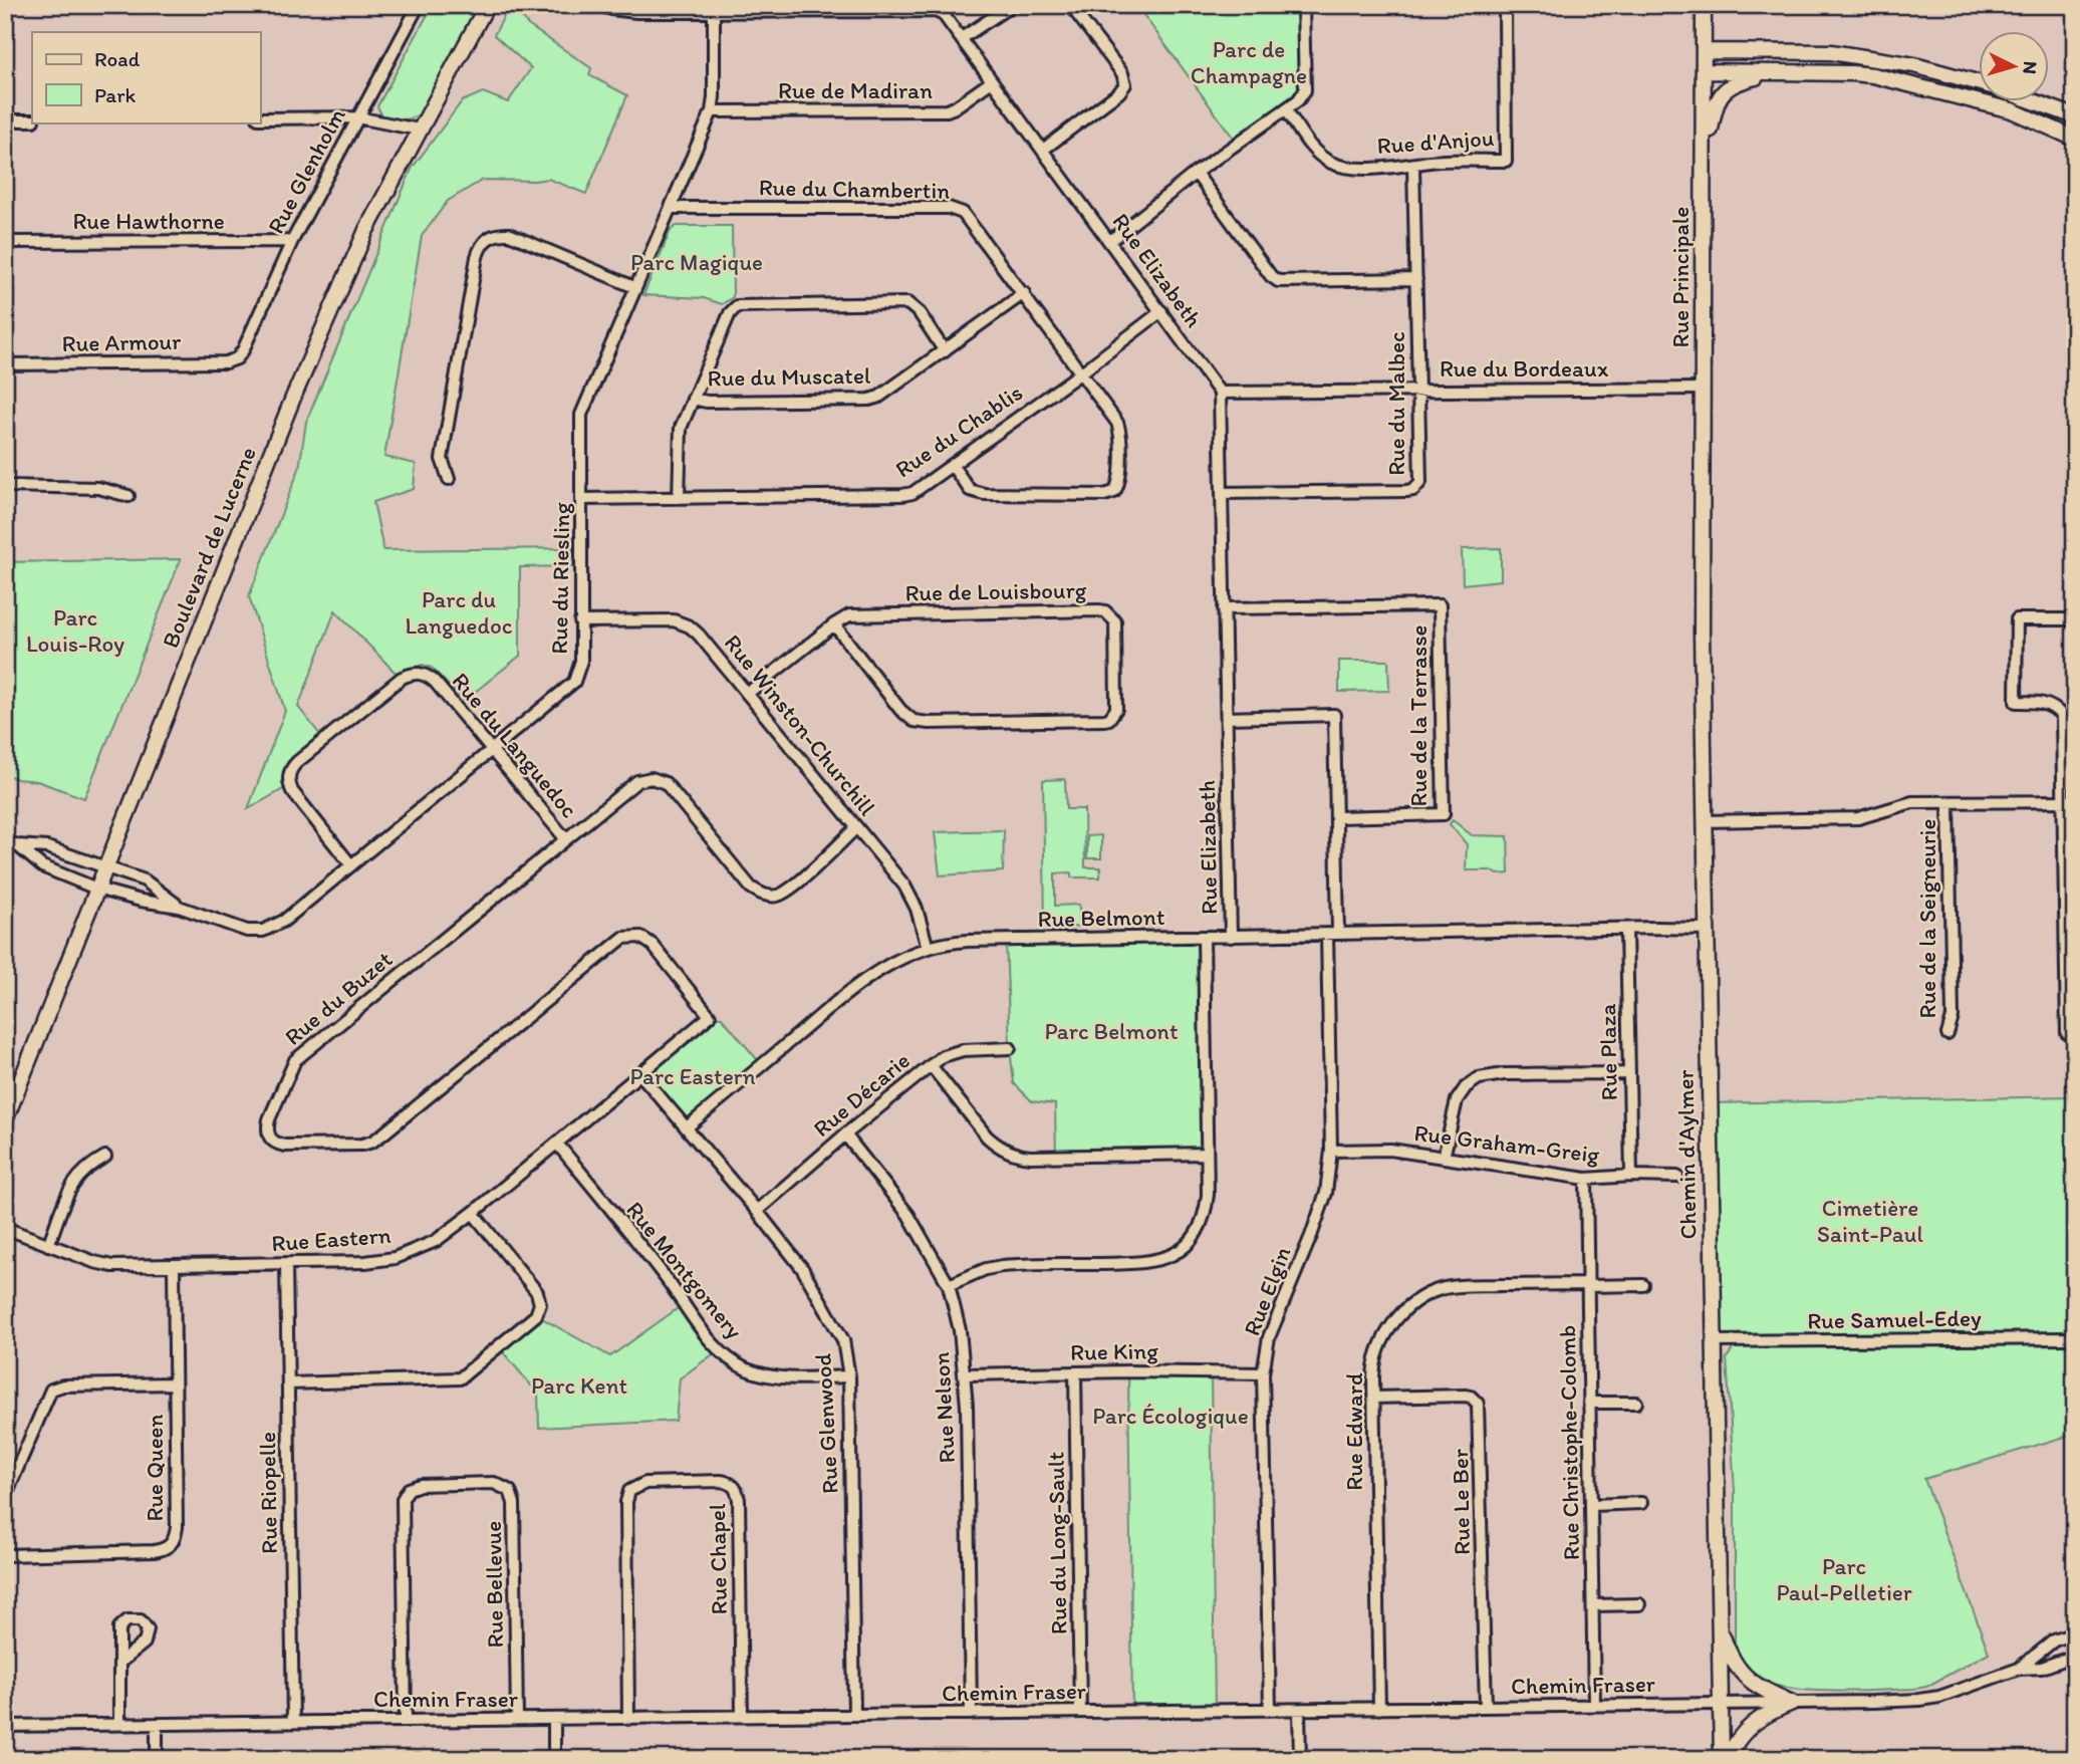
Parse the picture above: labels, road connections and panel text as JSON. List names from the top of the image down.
{
  "streets": {
    "main road": ["Rue Principale", "Boulevard de Lucerne", "Chemin d'Aylmer"],
    "street": [
      "Rue de Madiran",
      "Rue d'Anjou",
      "Rue Glenholm",
      "Rue du Chambertin",
      "Rue Hawthorne",
      "Rue Elizabeth",
      "Rue Armour",
      "Rue du Bordeaux",
      "Rue du Muscatel",
      "Rue du Malbec",
      "Rue du Chablis",
      "Rue du Riesling",
      "Rue de Louisbourg",
      "Rue de la Terrasse",
      "Rue Winston-Churchill",
      "Rue du Languedoc",
      "Rue Belmont",
      "Rue de la Seigneurie",
      "Rue du Buzet",
      "Rue Plaza",
      "Rue Décarie",
      "Rue Graham-Greig",
      "Rue Eastern",
      "Rue Montgomery",
      "Rue Elgin",
      "Rue Samuel-Edey",
      "Rue King",
      "Rue Nelson",
      "Rue Glenwood",
      "Rue Edward",
      "Rue Christophe-Colomb",
      "Rue Queen",
      "Rue Riopelle",
      "Rue Le Ber",
      "Rue du Long-Sault",
      "Rue Chapel",
      "Rue Bellevue",
      "Chemin Fraser"
    ]
  },
  "crossings": [
    ["Rue de Madiran", "Rue Elizabeth"],
    ["Rue de Madiran", "Rue du Riesling"],
    ["Rue d'Anjou", "Rue du Malbec"],
    ["Rue Glenholm", "Rue Hawthorne"],
    ["Rue Glenholm", "Rue Armour"],
    ["Rue du Chambertin", "Rue du Muscatel"],
    ["Rue du Chambertin", "Rue du Chablis"],
    ["Rue du Chambertin", "Rue du Riesling"],
    ["Rue Elizabeth", "Rue du Bordeaux"],
    ["Rue Elizabeth", "Rue du Malbec"],
    ["Rue Elizabeth", "Rue du Chablis"],
    ["Rue Elizabeth", "Rue du Riesling"],
    ["Rue Elizabeth", "Rue de la Terrasse"],
    ["Rue Elizabeth", "Rue Belmont"],
    ["Rue Elizabeth", "Rue Elgin"],
    ["Rue Elizabeth", "Rue Nelson"],
    ["Rue Principale", "Rue du Bordeaux"],
    ["Rue Principale", "Chemin d'Aylmer"],
    ["Rue du Bordeaux", "Rue du Malbec"],
    ["Rue du Chablis", "Rue du Riesling"],
    ["Boulevard de Lucerne", "Rue du Riesling"],
    ["Rue du Riesling", "Rue Winston-Churchill"],
    ["Rue du Riesling", "Rue du Languedoc"],
    ["Rue de Louisbourg", "Rue Winston-Churchill"],
    ["Rue de la Terrasse", "Rue Elgin"],
    ["Rue Winston-Churchill", "Rue Belmont"],
    ["Rue Winston-Churchill", "Rue du Buzet"],
    ["Rue du Languedoc", "Rue du Buzet"],
    ["Rue Belmont", "Rue Plaza"],
    ["Rue Belmont", "Chemin d'Aylmer"],
    ["Rue Belmont", "Rue Elgin"],
    ["Rue Belmont", "Rue Glenwood"],
    ["Rue du Buzet", "Rue Eastern"],
    ["Rue Plaza", "Rue Graham-Greig"],
    ["Rue Décarie", "Rue Nelson"],
    ["Rue Décarie", "Rue Glenwood"],
    ["Rue Graham-Greig", "Rue Elgin"],
    ["Rue Graham-Greig", "Rue Christophe-Colomb"],
    ["Chemin d'Aylmer", "Rue Samuel-Edey"],
    ["Chemin d'Aylmer", "Chemin Fraser"],
    ["Rue Eastern", "Rue Montgomery"],
    ["Rue Eastern", "Rue Glenwood"],
    ["Rue Eastern", "Rue Queen"],
    ["Rue Eastern", "Rue Riopelle"],
    ["Rue Montgomery", "Rue Glenwood"],
    ["Rue Elgin", "Rue King"],
    ["Rue Elgin", "Chemin Fraser"],
    ["Rue King", "Rue Nelson"],
    ["Rue King", "Rue du Long-Sault"],
    ["Rue Nelson", "Chemin Fraser"],
    ["Rue Glenwood", "Chemin Fraser"],
    ["Rue Edward", "Rue Christophe-Colomb"],
    ["Rue Edward", "Rue Le Ber"],
    ["Rue Edward", "Chemin Fraser"],
    ["Rue Christophe-Colomb", "Chemin Fraser"],
    ["Rue Riopelle", "Chemin Fraser"],
    ["Rue Le Ber", "Chemin Fraser"],
    ["Rue du Long-Sault", "Chemin Fraser"],
    ["Rue Chapel", "Chemin Fraser"],
    ["Rue Bellevue", "Chemin Fraser"]
  ],
  "parks": [
    "Parc de Champagne",
    "Parc Magique",
    "Parc du Languedoc",
    "Parc Louis-Roy",
    "Parc Belmont",
    "Parc Eastern",
    "Cimetière Saint-Paul",
    "Parc Kent",
    "Parc Écologique",
    "Parc Paul-Pelletier"
  ],
  "legend": ["Road", "Park"],
  "north": "right"
}
